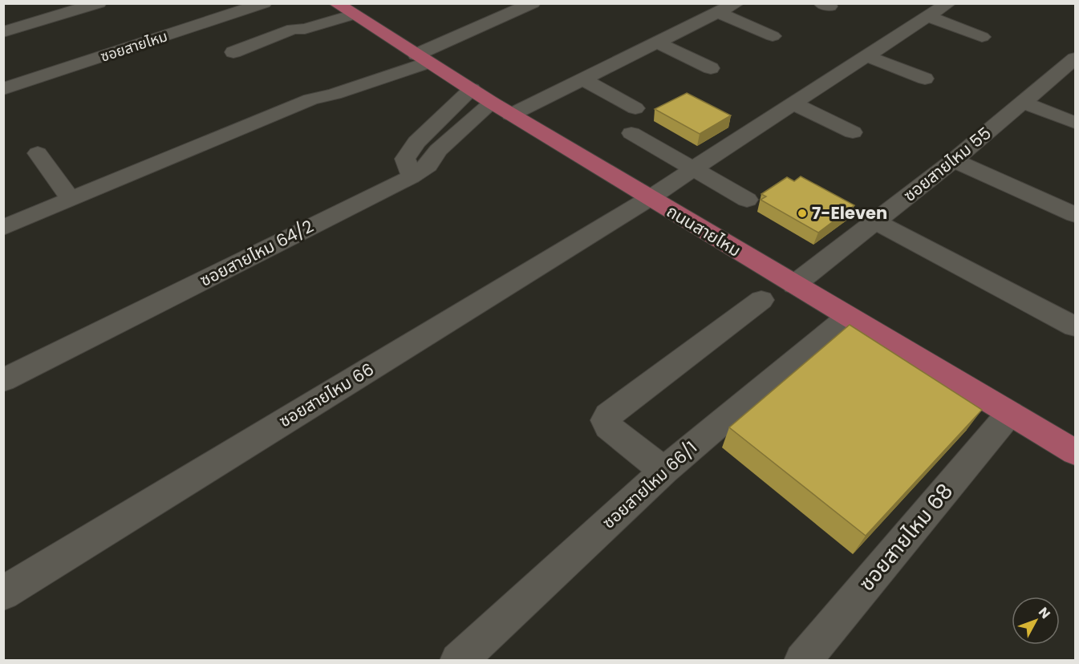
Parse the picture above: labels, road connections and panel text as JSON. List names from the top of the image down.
{
  "streets": {
    "main road": ["ถนนสายไหม"],
    "street": [
      "ซอยสายไหม",
      "ซอยสายไหม 55",
      "ซอยสายไหม 64/2",
      "ซอยสายไหม 66",
      "ซอยสายไหม 66/1",
      "ซอยสายไหม 68"
    ]
  },
  "crossings": [
    ["ซอยสายไหม 55", "ถนนสายไหม"],
    ["ถนนสายไหม", "ซอยสายไหม 64/2"],
    ["ถนนสายไหม", "ซอยสายไหม 66"],
    ["ถนนสายไหม", "ซอยสายไหม 66/1"],
    ["ถนนสายไหม", "ซอยสายไหม 68"]
  ],
  "places": ["7-Eleven"],
  "north": "top right"
}
